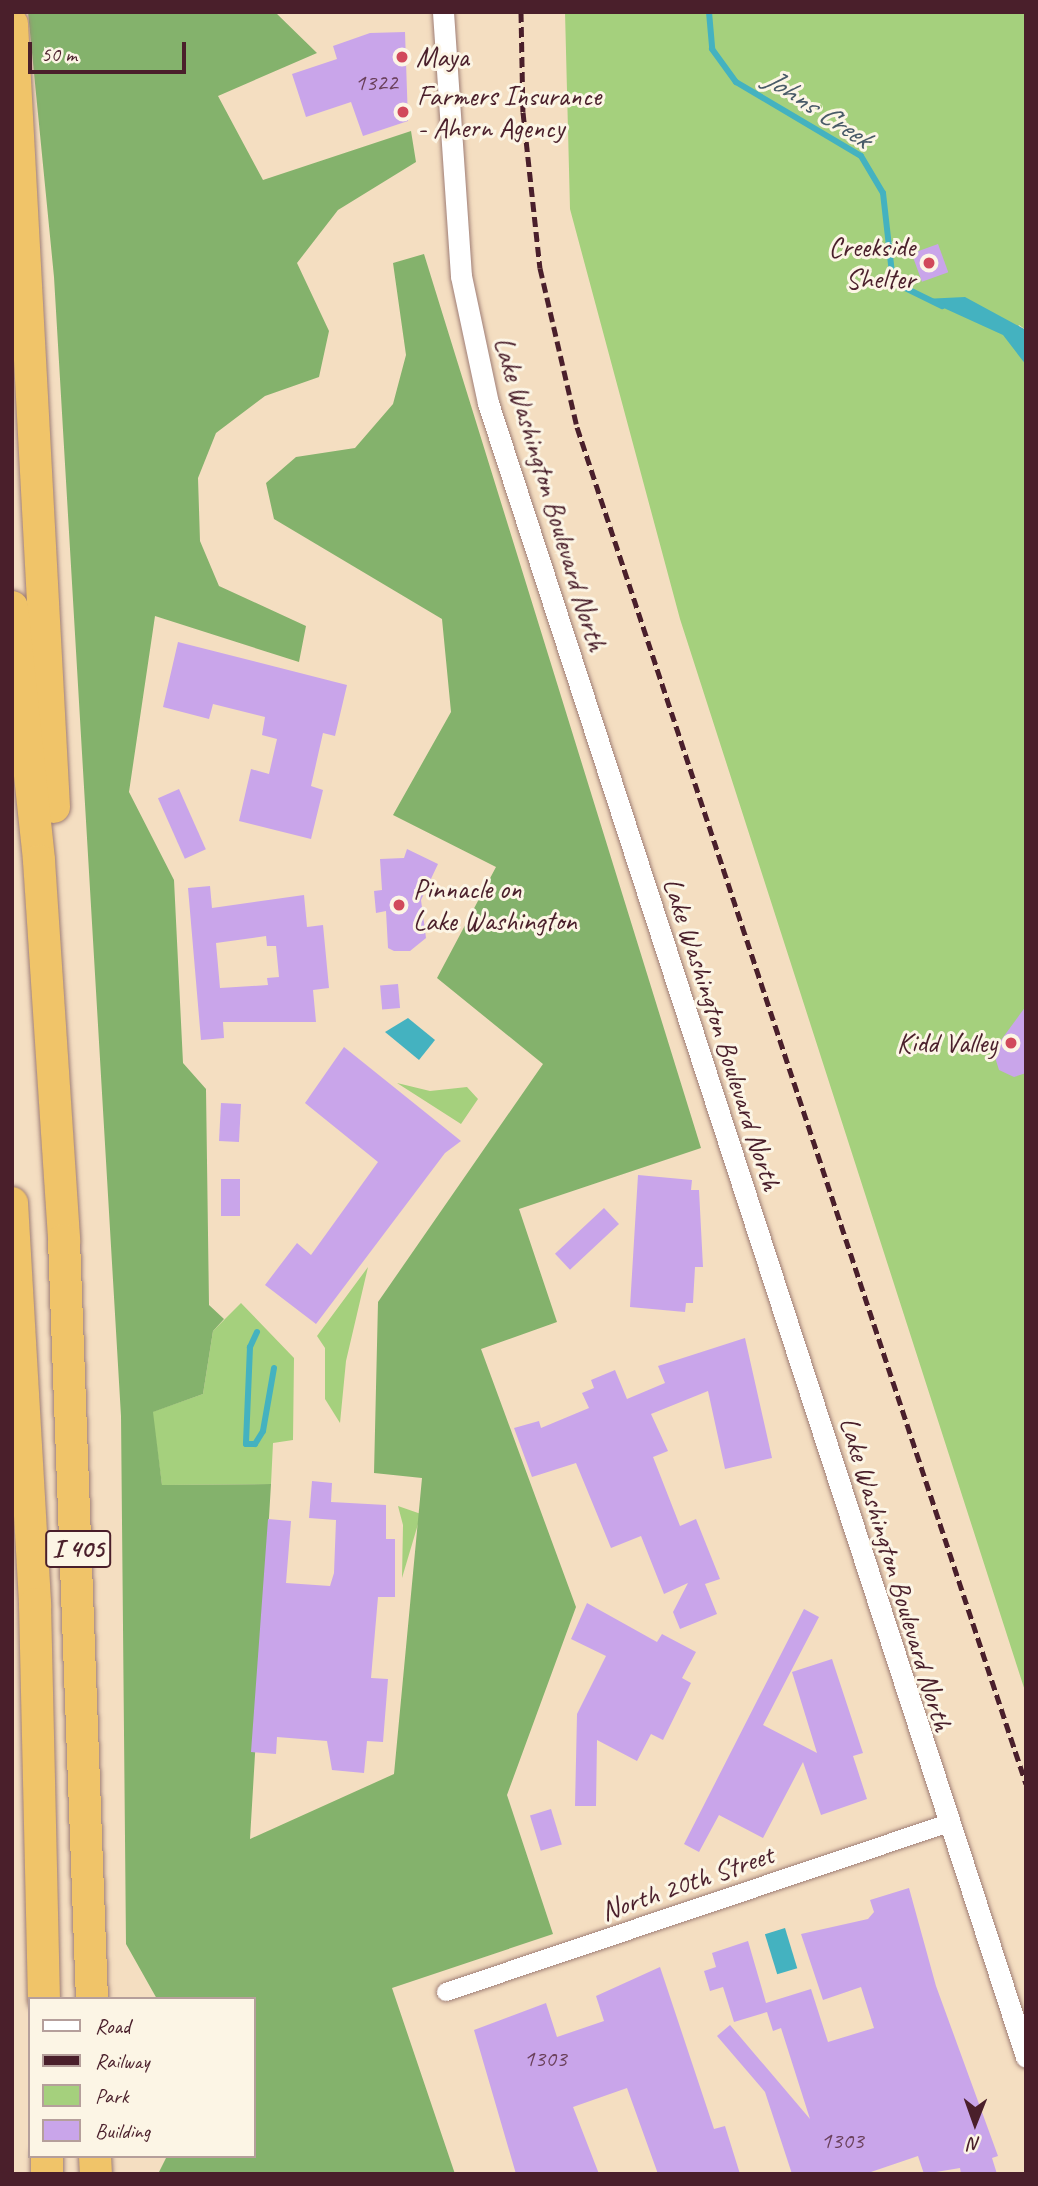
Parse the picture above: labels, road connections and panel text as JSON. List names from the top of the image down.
{
  "streets": {
    "highway": ["I 405"],
    "street": ["Lake Washington Boulevard North", "North 20th Street"]
  },
  "crossings": [
    ["Lake Washington Boulevard North", "North 20th Street"]
  ],
  "water": ["Johns Creek"],
  "places": [
    "Maya",
    "Farmers Insurance - Ahern Agency",
    "Creekside Shelter",
    "Pinnacle on Lake Washington",
    "Kidd Valley"
  ],
  "house_numbers": ["1322", "1303", "1303"],
  "legend": [
    "Road",
    "Railway",
    "Park",
    "Building"
  ],
  "scale_bar": "50 m",
  "north": "bottom"
}
